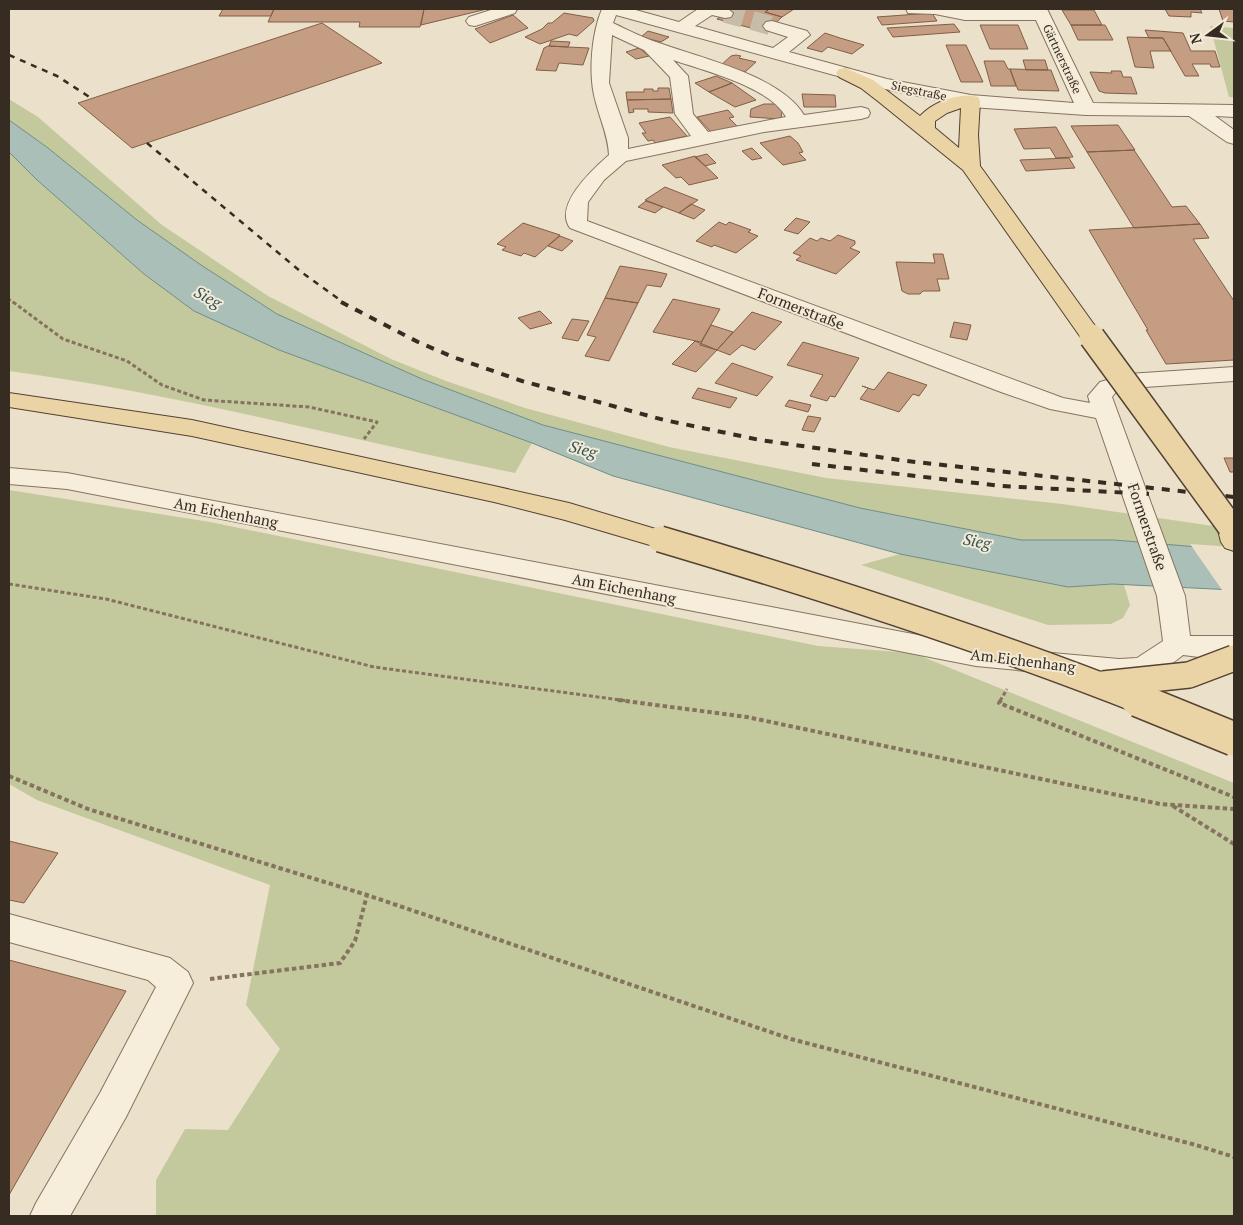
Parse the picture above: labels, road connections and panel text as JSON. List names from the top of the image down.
{
  "streets": {
    "street": [
      "Gärtnerstraße",
      "Siegstraße",
      "Formerstraße",
      "Am Eichenhang"
    ]
  },
  "crossings": [
    ["Gärtnerstraße", "Siegstraße"],
    ["Formerstraße", "Am Eichenhang"]
  ],
  "water": ["Sieg"],
  "north": "left"
}
